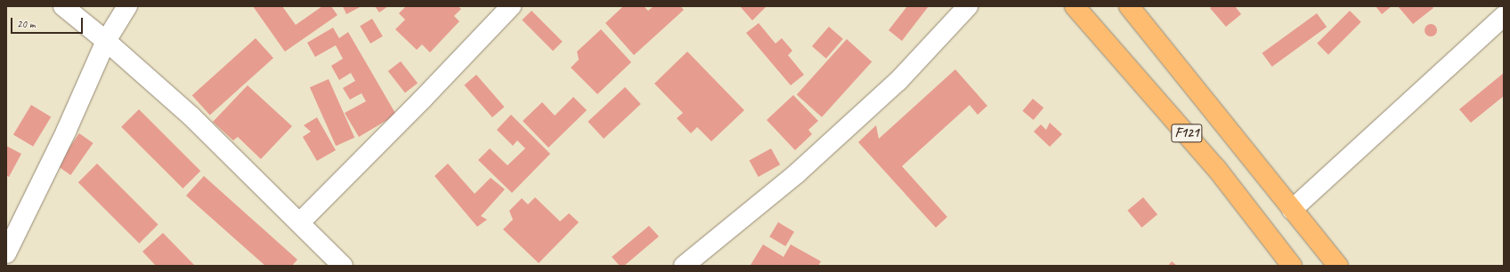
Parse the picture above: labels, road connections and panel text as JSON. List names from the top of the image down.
{
  "streets": {
    "main road": ["F121"]
  },
  "scale_bar": "20 m"
}
